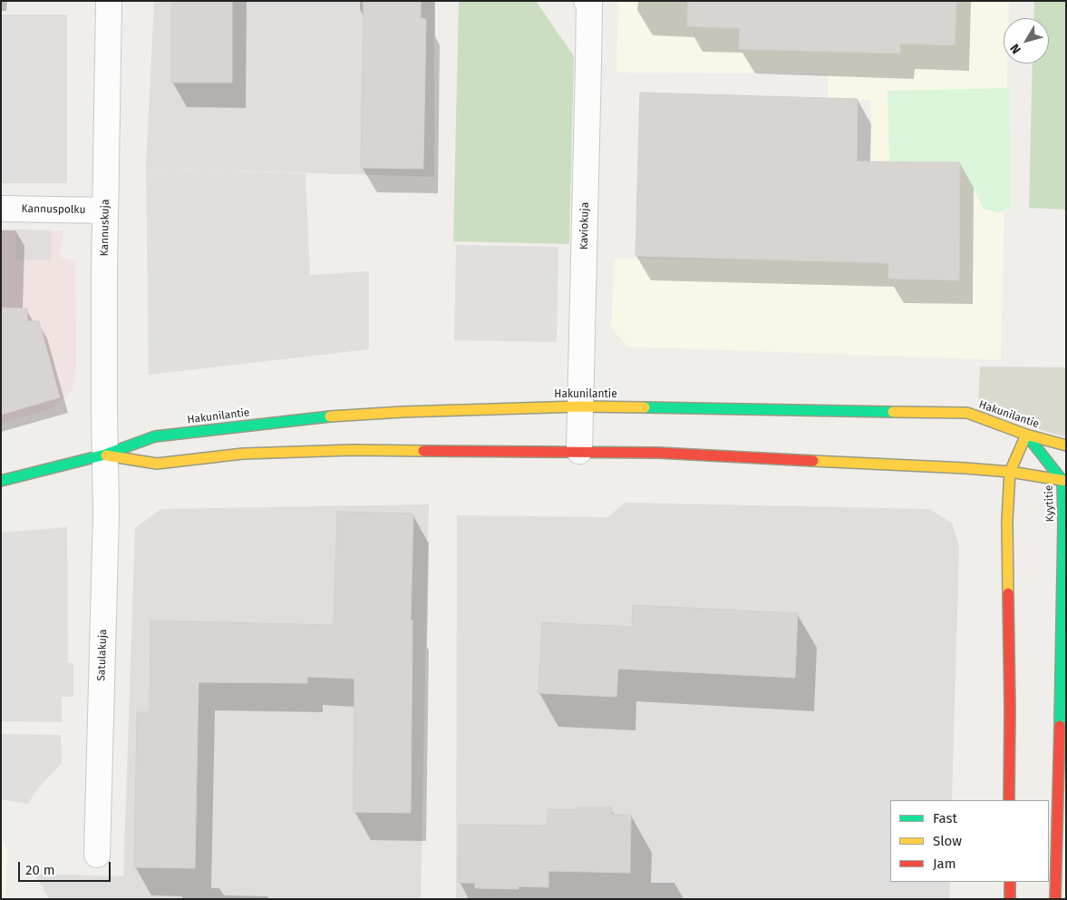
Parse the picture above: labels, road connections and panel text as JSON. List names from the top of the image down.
{
  "streets": {
    "main road": ["Hakunilantie", "Kyytitie"],
    "street": [
      "Kannuspolku",
      "Kaviokuja",
      "Kannuskuja",
      "Satulakuja"
    ]
  },
  "crossings": [
    ["Kannuspolku", "Kannuskuja"],
    ["Kaviokuja", "Hakunilantie"],
    ["Kannuskuja", "Hakunilantie"],
    ["Kannuskuja", "Satulakuja"],
    ["Hakunilantie", "Kyytitie"],
    ["Hakunilantie", "Satulakuja"]
  ],
  "legend": ["Fast", "Slow", "Jam"],
  "scale_bar": "20 m",
  "north": "bottom left"
}
